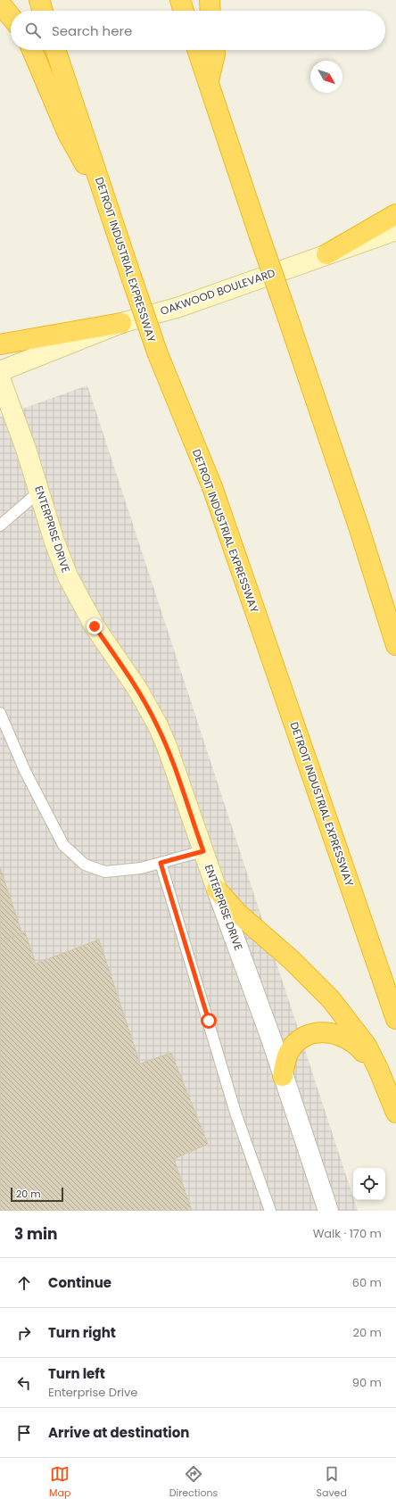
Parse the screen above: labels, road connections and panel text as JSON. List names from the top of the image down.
{
  "streets": {
    "highway": ["DETROIT INDUSTRIAL EXPRESSWAY"],
    "main road": ["OAKWOOD BOULEVARD", "ENTERPRISE DRIVE"]
  },
  "scale_bar": "20 m",
  "north": "bottom right",
  "page": {
    "search": "Search here",
    "scale": "20 m",
    "heading": ["3 min", "Walk · 170 m"],
    "list": [
      ["Continue", "60 m"],
      ["Turn right", "20 m"],
      ["Turn left", "Enterprise Drive", "90 m"],
      "Arrive at destination"
    ],
    "nav": ["Map", "Directions", "Saved"]
  }
}
